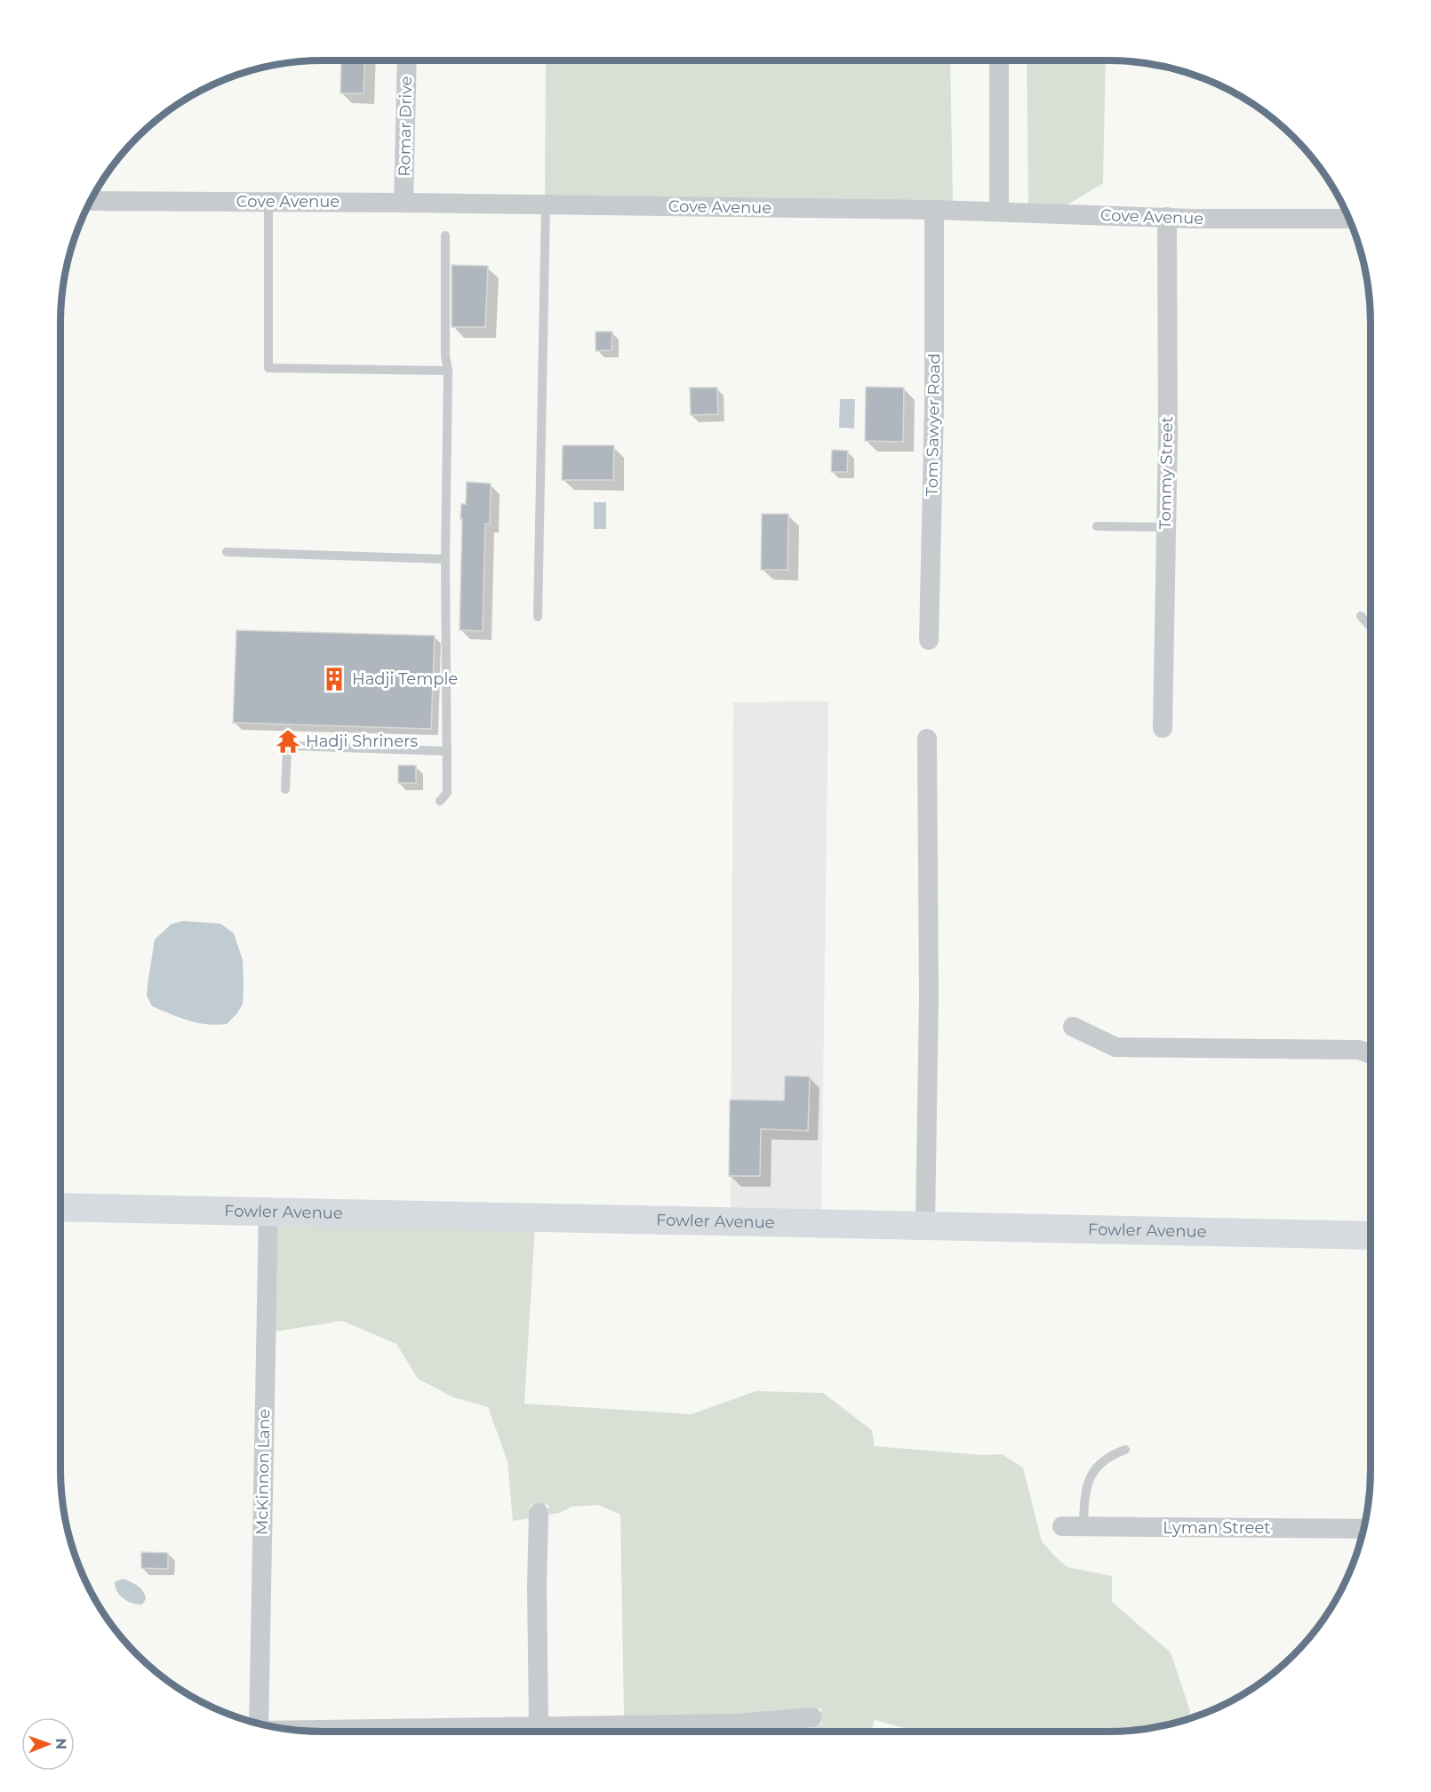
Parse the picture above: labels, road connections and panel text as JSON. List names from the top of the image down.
{
  "streets": {
    "street": [
      "Romar Drive",
      "Cove Avenue",
      "Tom Sawyer Road",
      "Tommy Street",
      "Fowler Avenue",
      "McKinnon Lane",
      "Lyman Street"
    ]
  },
  "crossings": [
    ["Romar Drive", "Cove Avenue"],
    ["Cove Avenue", "Tom Sawyer Road"],
    ["Cove Avenue", "Tommy Street"],
    ["Fowler Avenue", "McKinnon Lane"]
  ],
  "places": {
    "building": ["Hadji Temple"],
    "temple": ["Hadji Shriners"]
  },
  "north": "right"
}
